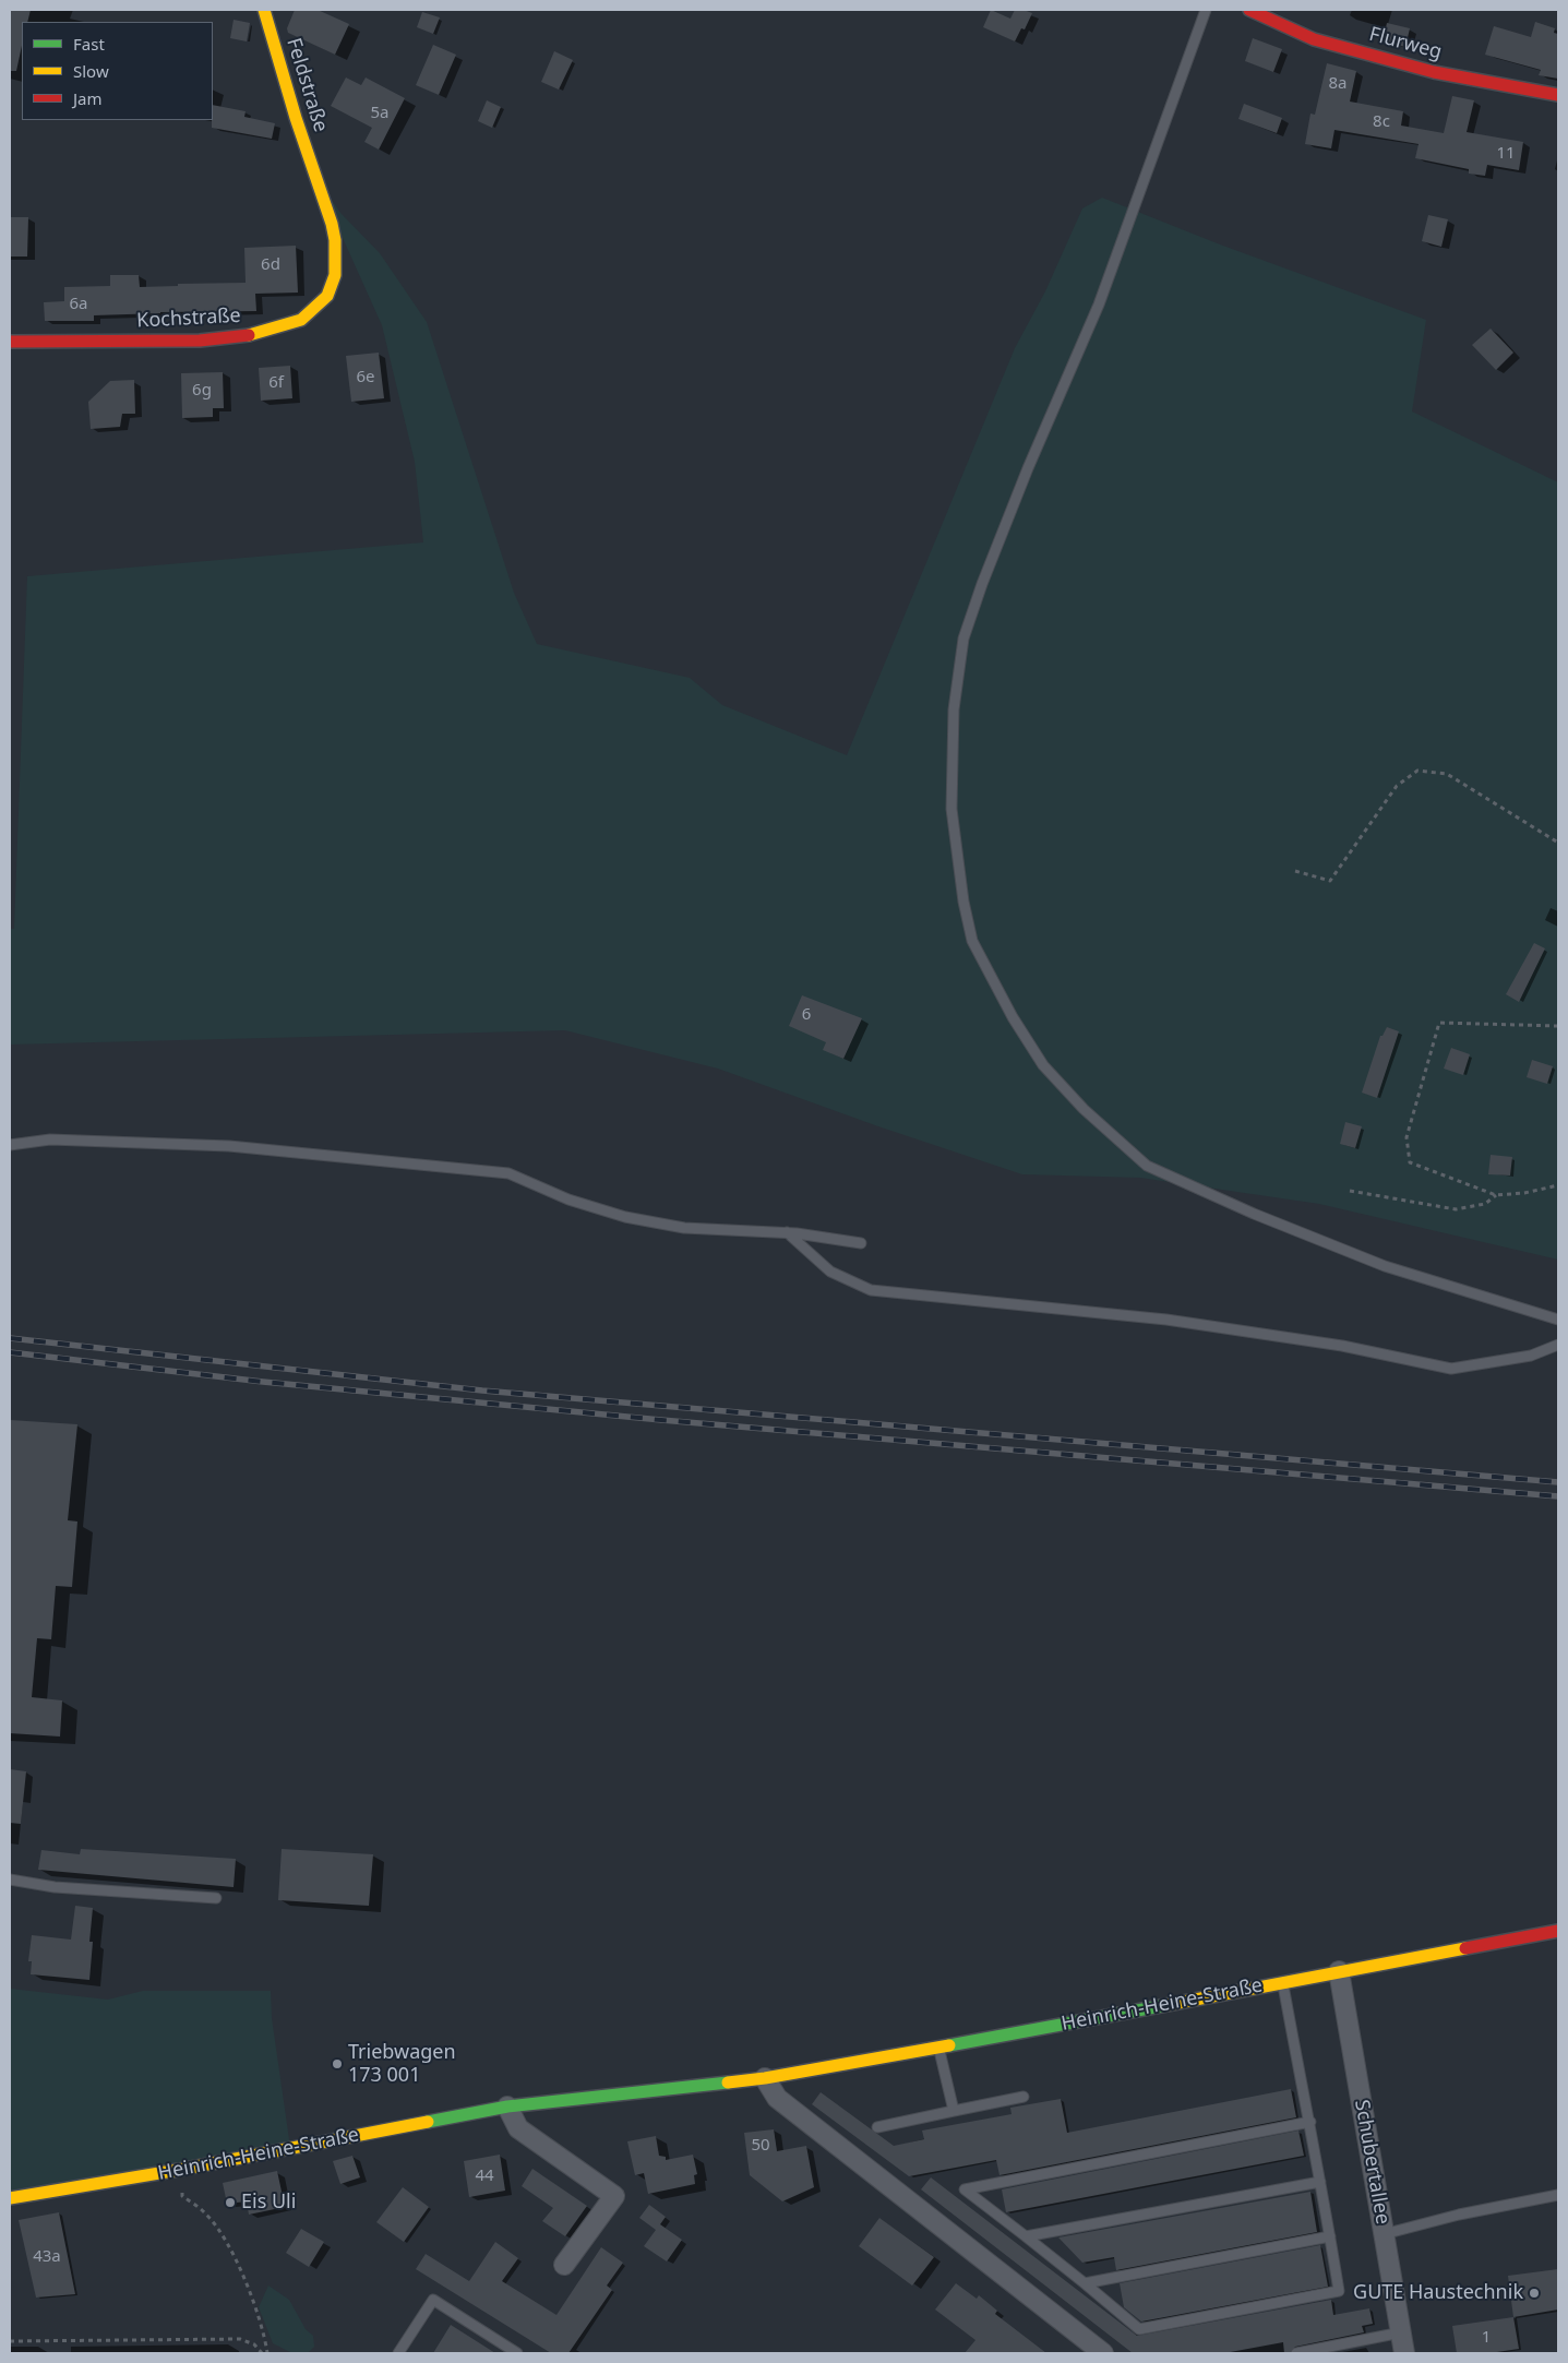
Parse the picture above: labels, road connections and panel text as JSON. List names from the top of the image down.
{
  "streets": {
    "street": [
      "Flurweg",
      "Feldstraße",
      "Kochstraße",
      "Heinrich-Heine-Straße",
      "Schubertallee"
    ]
  },
  "crossings": [
    ["Feldstraße", "Kochstraße"],
    ["Heinrich-Heine-Straße", "Schubertallee"]
  ],
  "places": ["Triebwagen 173 001", "Eis Uli", "GUTE Haustechnik"],
  "house_numbers": [
    "8a",
    "5a",
    "8c",
    "11",
    "6d",
    "6a",
    "6e",
    "6f",
    "6g",
    "6",
    "50",
    "44",
    "43a",
    "1"
  ],
  "legend": ["Fast", "Slow", "Jam"]
}
